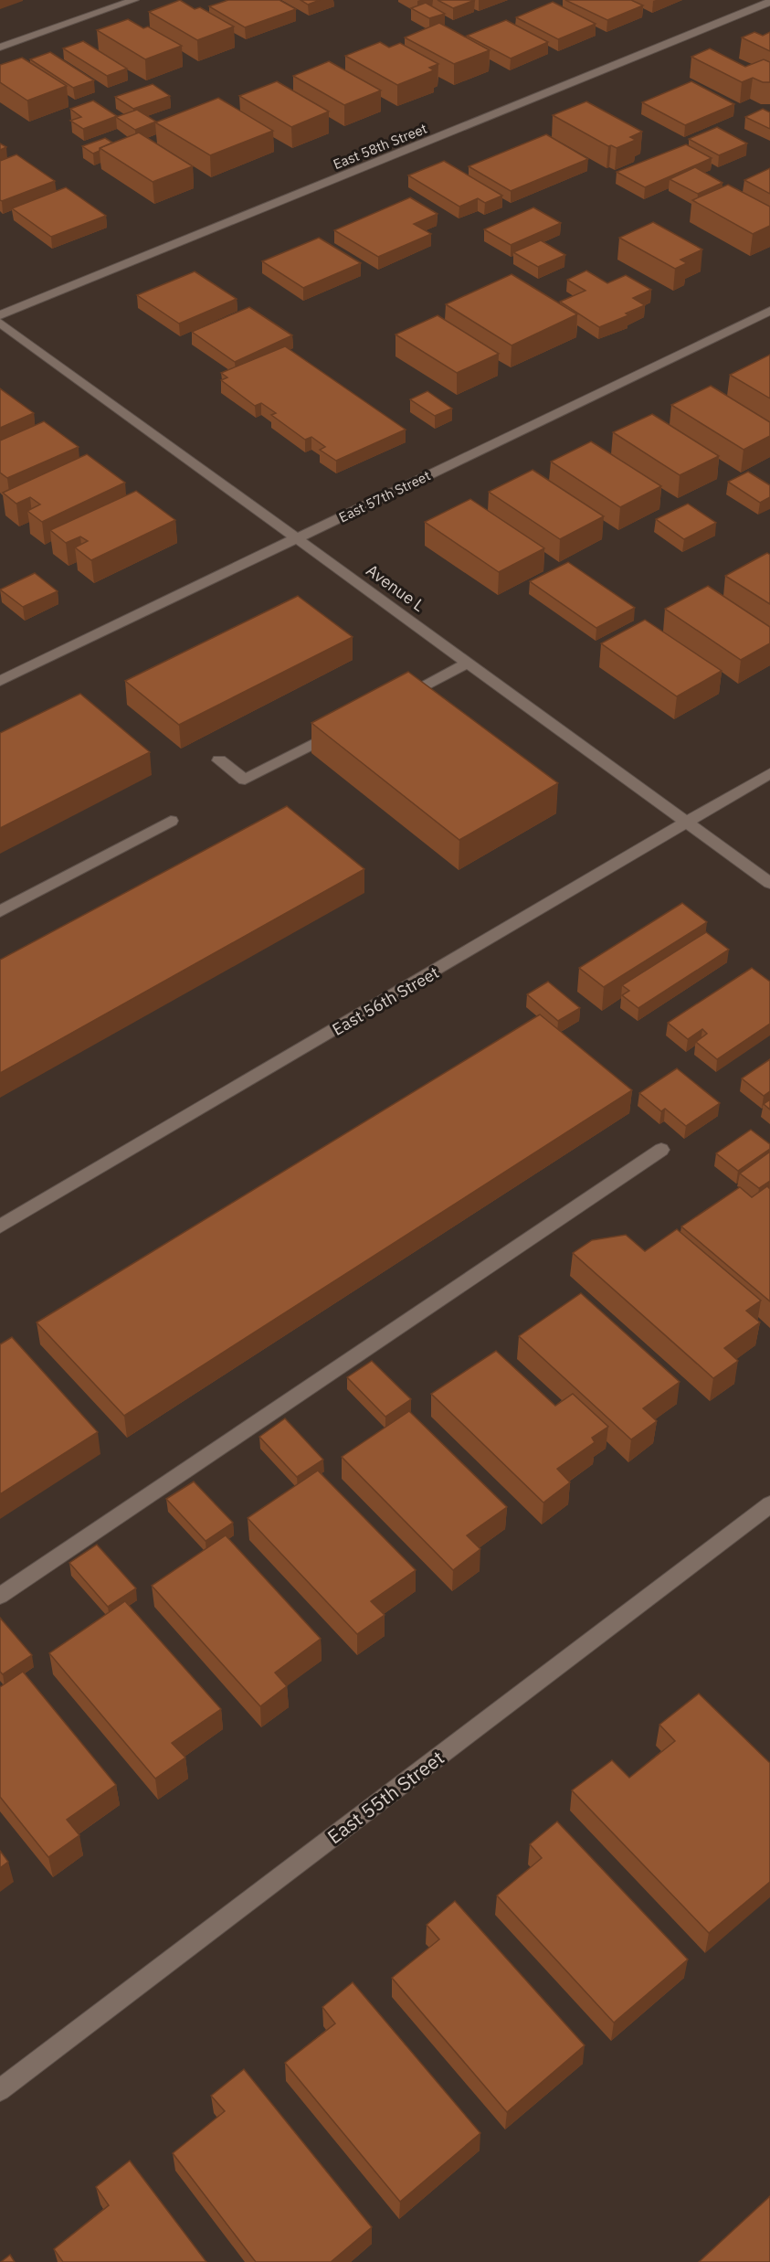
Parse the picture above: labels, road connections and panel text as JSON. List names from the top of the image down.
{
  "streets": {
    "street": [
      "East 58th Street",
      "East 57th Street",
      "Avenue L",
      "East 56th Street",
      "East 55th Street"
    ]
  },
  "crossings": [
    ["East 57th Street", "Avenue L"],
    ["Avenue L", "East 56th Street"]
  ]
}
